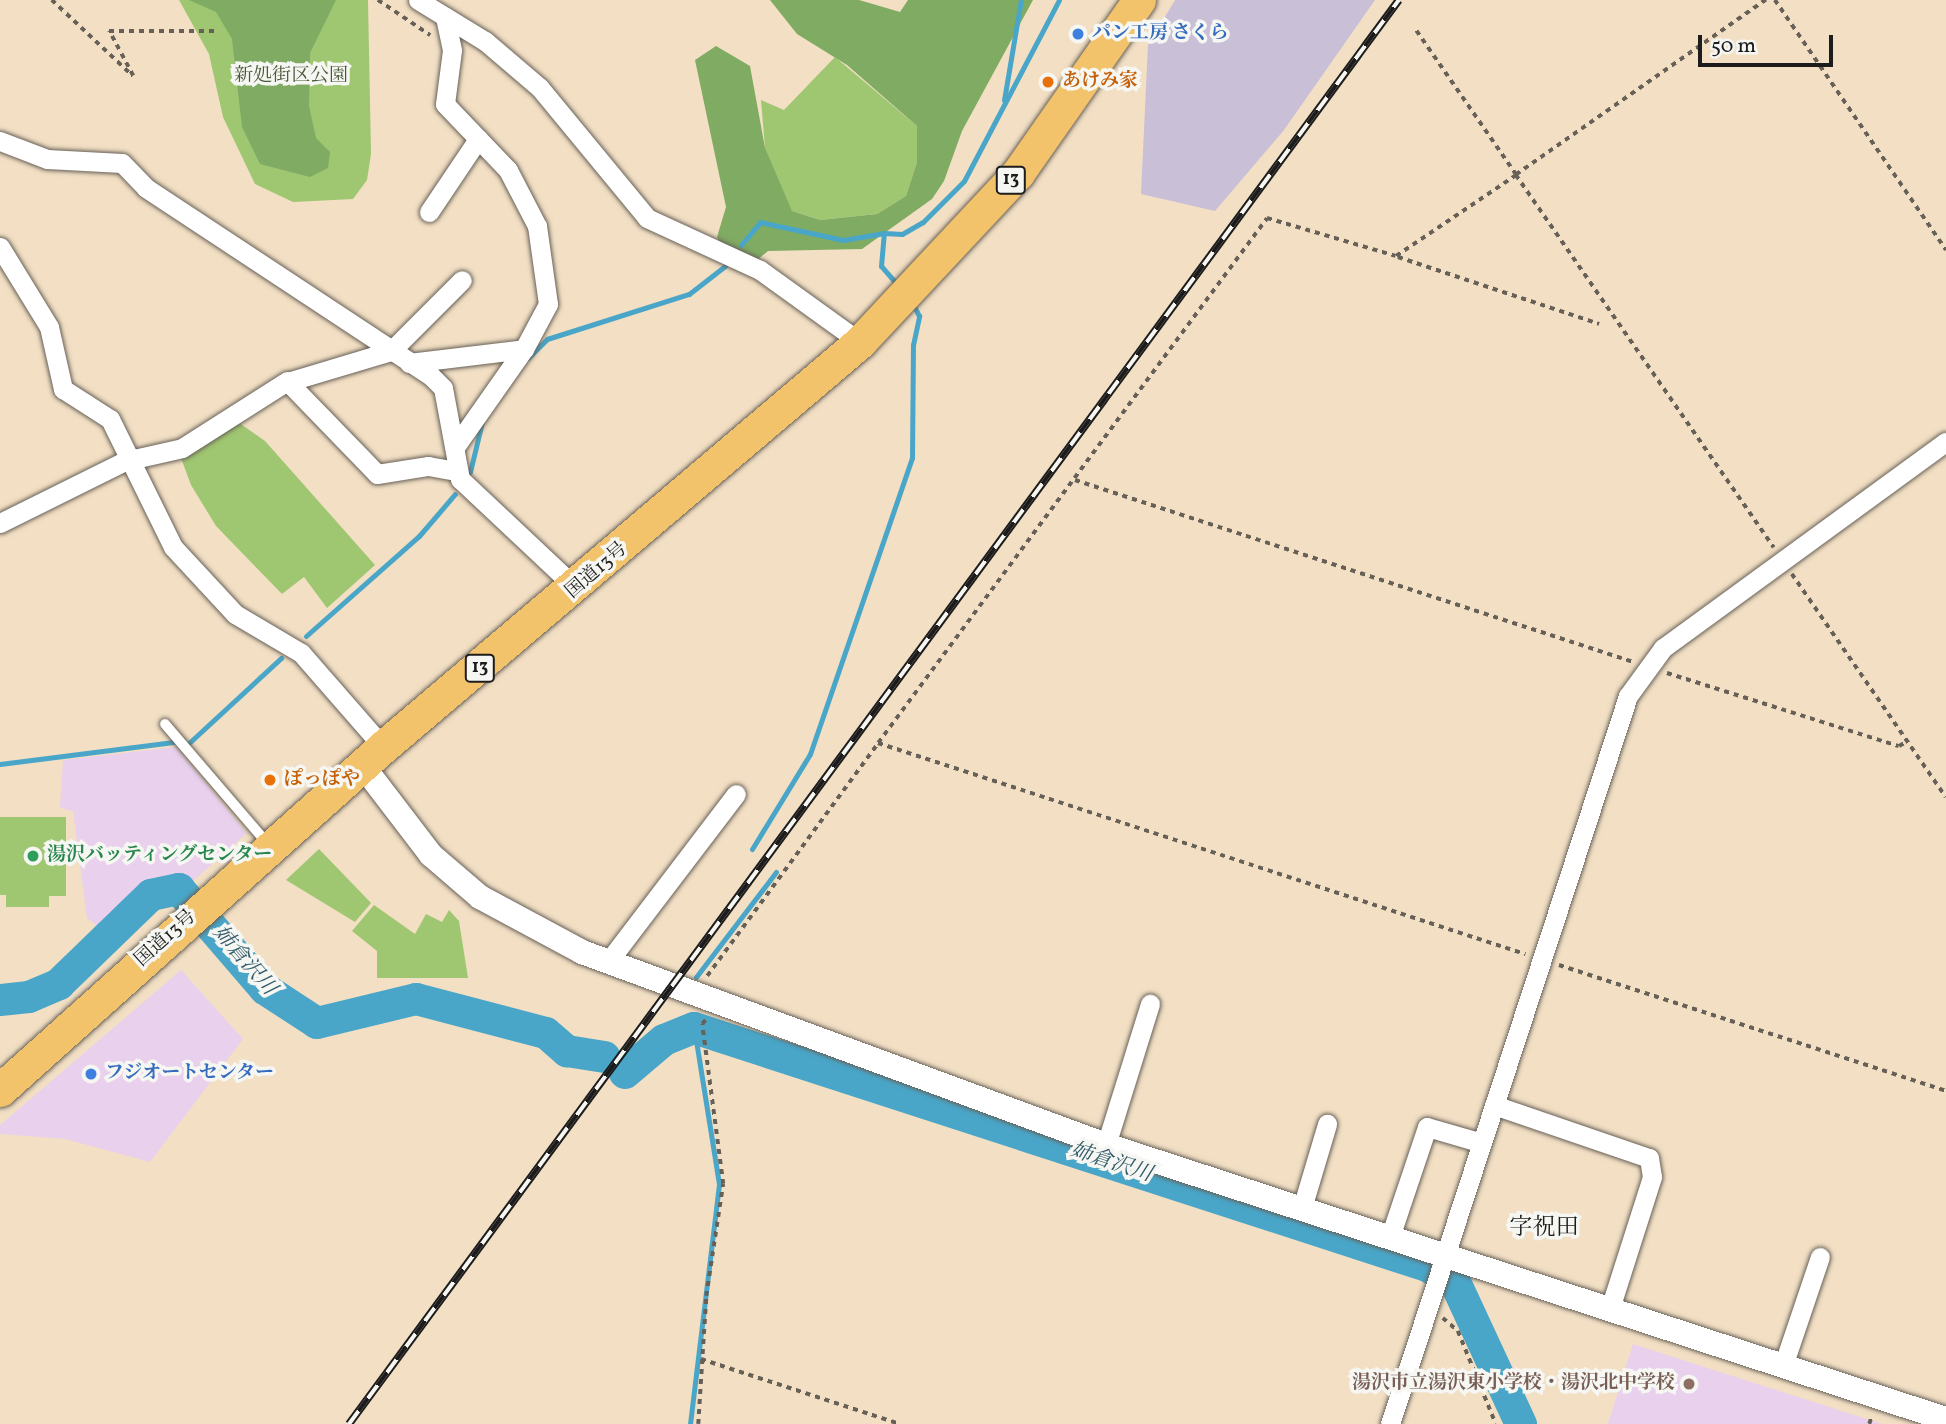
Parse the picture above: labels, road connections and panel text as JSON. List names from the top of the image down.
{
  "streets": {
    "highway": ["13", "国道13号"]
  },
  "districts": ["字祝田"],
  "water": ["姉倉沢川"],
  "parks": ["新処街区公園"],
  "places": [
    "パン工房 さくら",
    "あけみ家",
    "ぽっぽや",
    "湯沢バッティングセンター",
    "フジオートセンター",
    "湯沢市立湯沢東小学校・湯沢北中学校"
  ],
  "scale_bar": "50 m"
}
